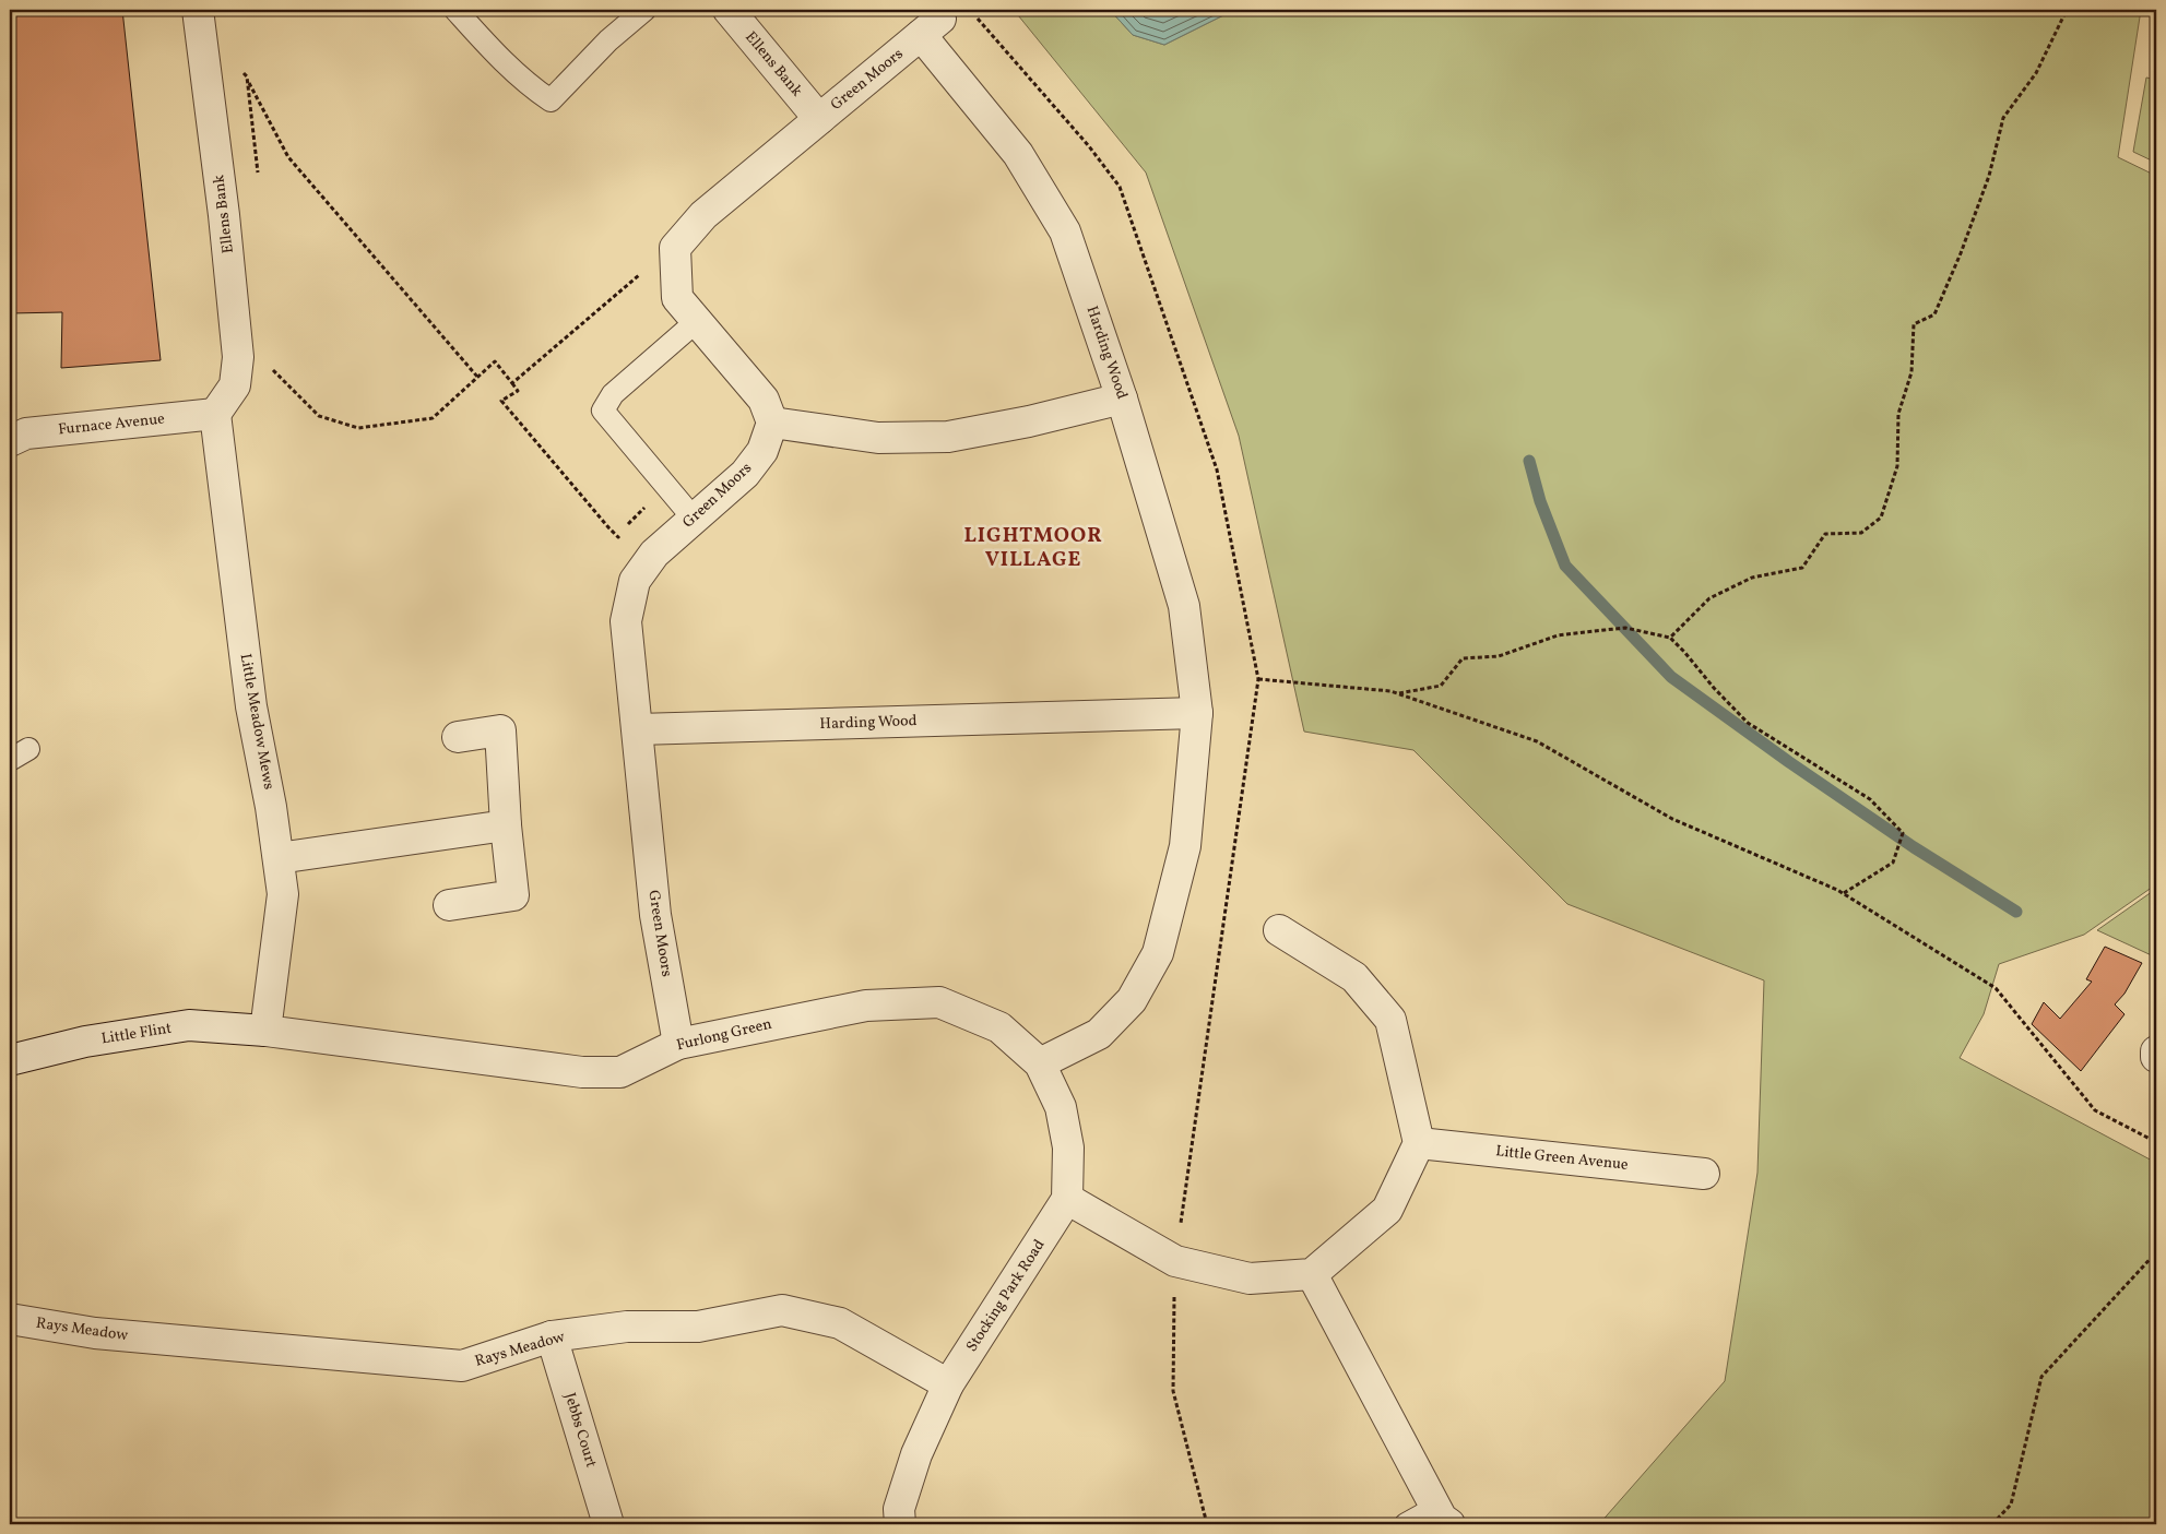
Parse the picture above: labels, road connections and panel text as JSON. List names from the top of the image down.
{
  "streets": {
    "street": [
      "Ellens Bank",
      "Green Moors",
      "Harding Wood",
      "Furnace Avenue",
      "Little Meadow Mews",
      "Little Flint",
      "Furlong Green",
      "Little Green Avenue",
      "Stocking Park Road",
      "Rays Meadow",
      "Jebbs Court"
    ]
  },
  "crossings": [
    ["Ellens Bank", "Green Moors"],
    ["Ellens Bank", "Furnace Avenue"],
    ["Ellens Bank", "Little Meadow Mews"],
    ["Green Moors", "Harding Wood"],
    ["Green Moors", "Furlong Green"],
    ["Harding Wood", "Furlong Green"],
    ["Furnace Avenue", "Little Meadow Mews"],
    ["Little Meadow Mews", "Little Flint"],
    ["Little Meadow Mews", "Furlong Green"],
    ["Little Flint", "Furlong Green"],
    ["Stocking Park Road", "Rays Meadow"],
    ["Rays Meadow", "Jebbs Court"]
  ],
  "districts": ["LIGHTMOOR VILLAGE"]
}
